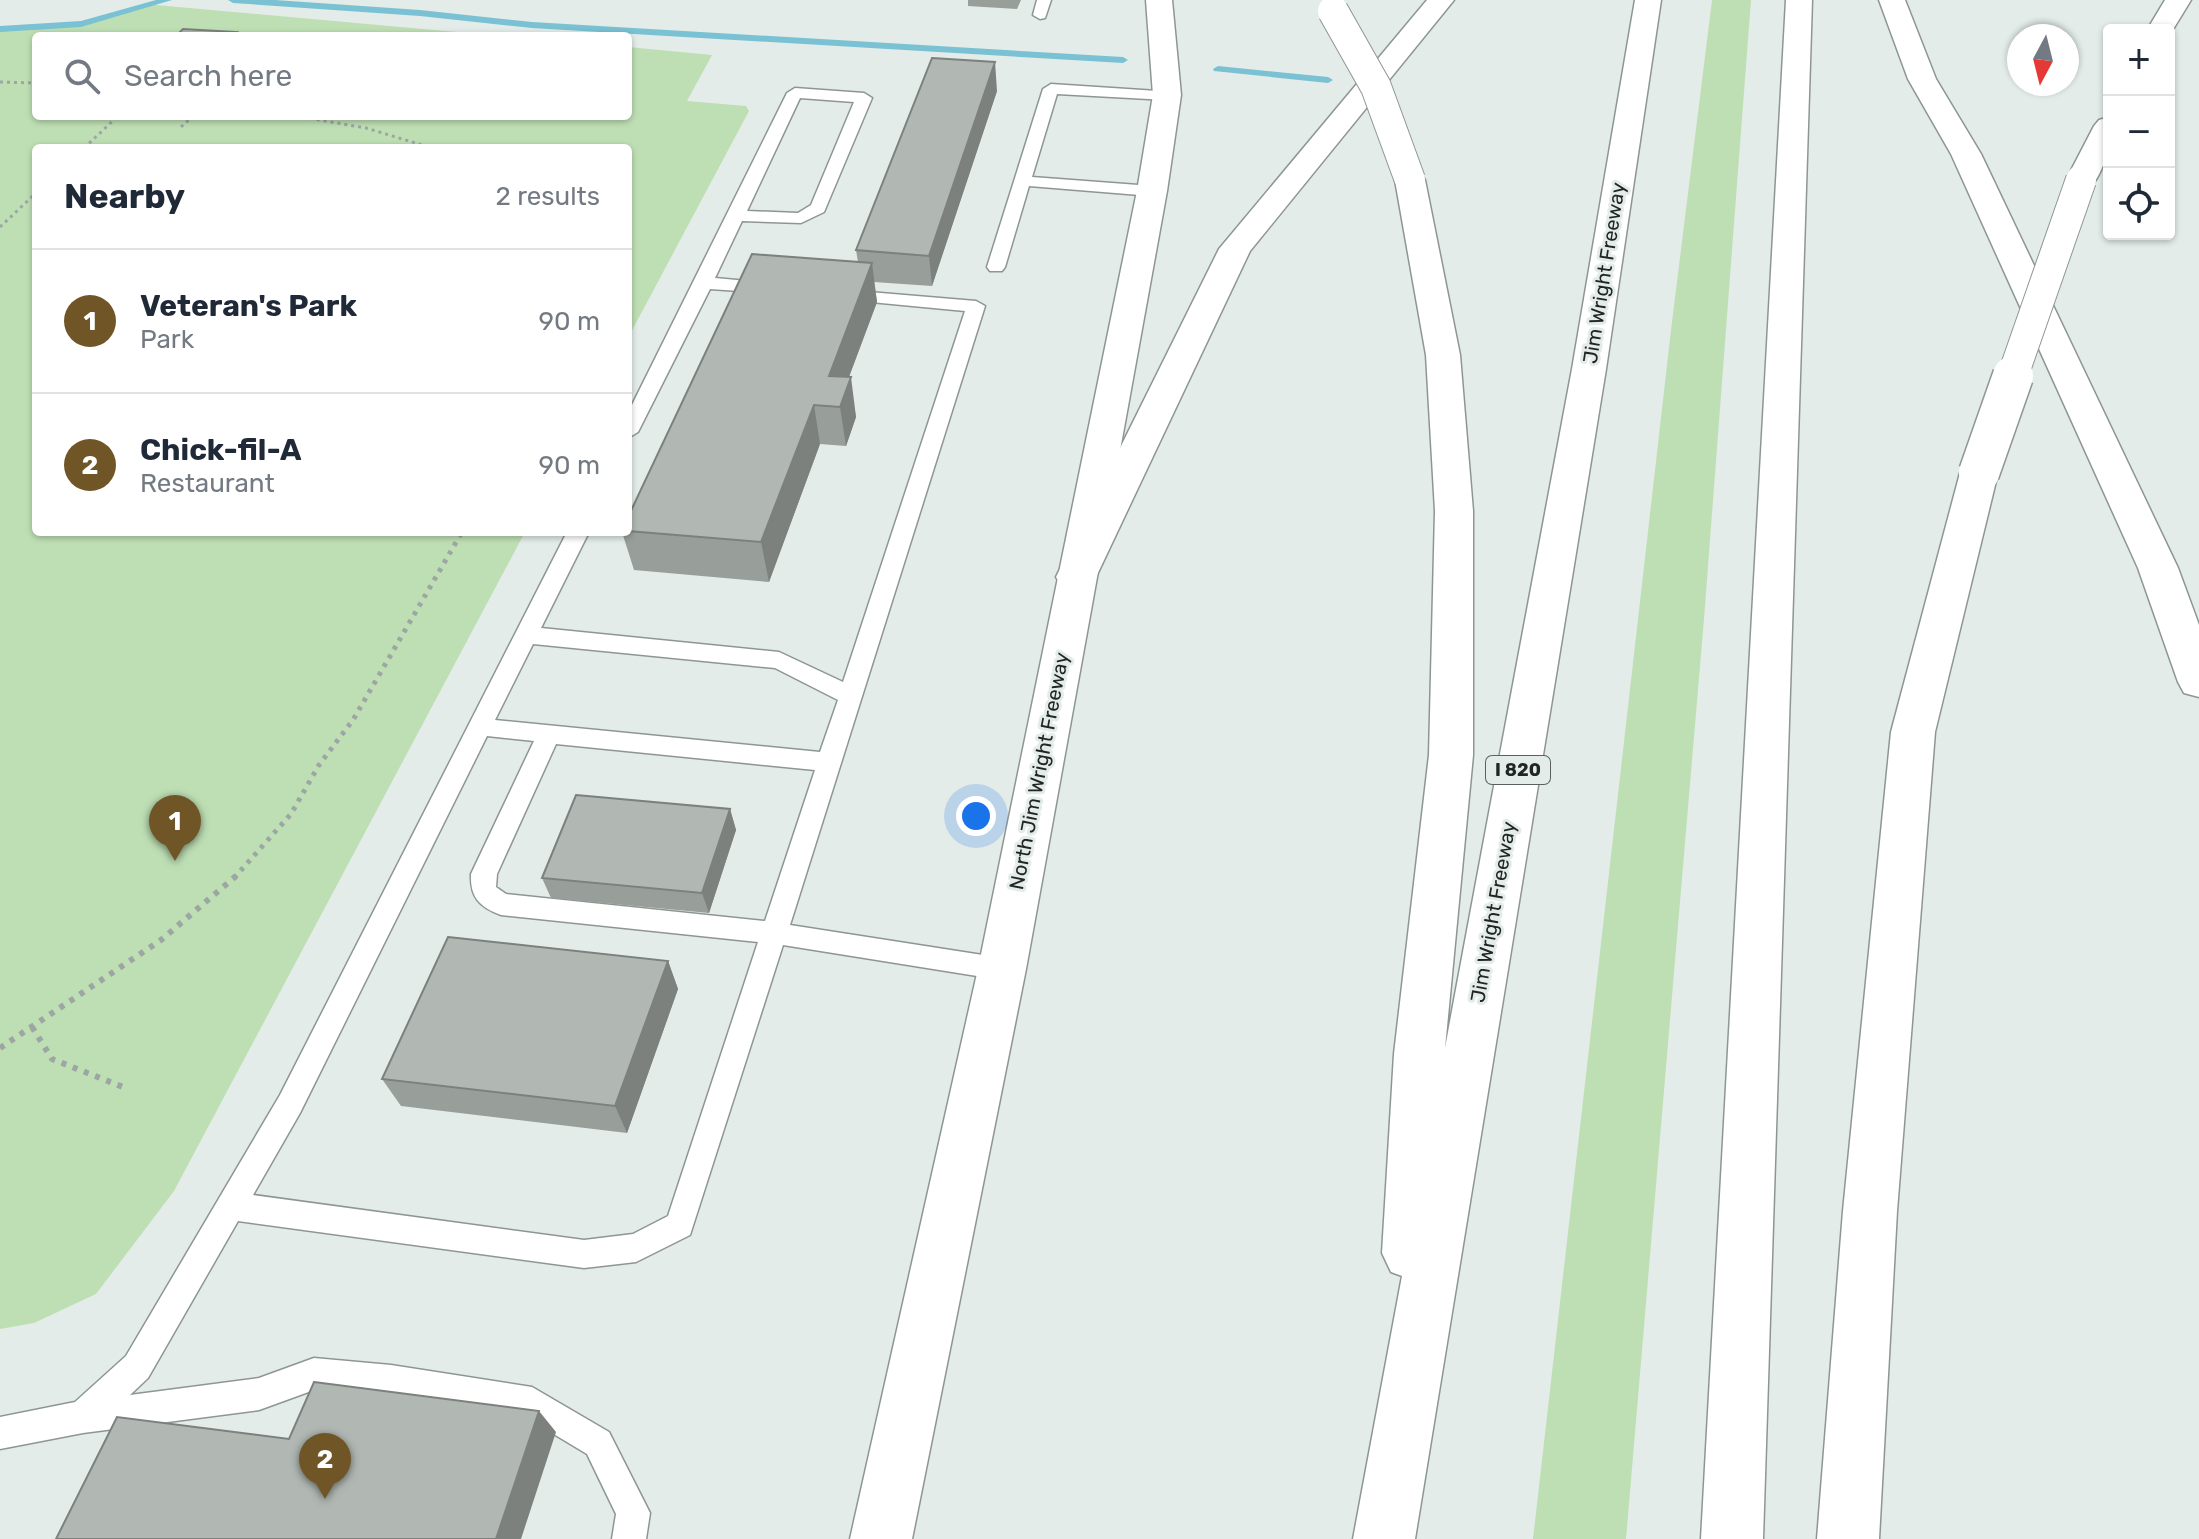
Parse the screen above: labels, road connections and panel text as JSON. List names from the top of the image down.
{
  "streets": {
    "main road": ["Jim Wright Freeway", "I 820", "North Jim Wright Freeway"]
  },
  "north": "bottom",
  "page": {
    "map_buttons": ["+", "−"],
    "search": "Search here",
    "heading": ["Nearby", "2 results"],
    "list": [
      {
        "mark": "1",
        "name": "Veteran's Park",
        "note": "Park",
        "value": "90 m"
      },
      {
        "mark": "2",
        "name": "Chick-fil-A",
        "note": "Restaurant",
        "value": "90 m"
      }
    ],
    "pins": ["1", "2"]
  }
}
